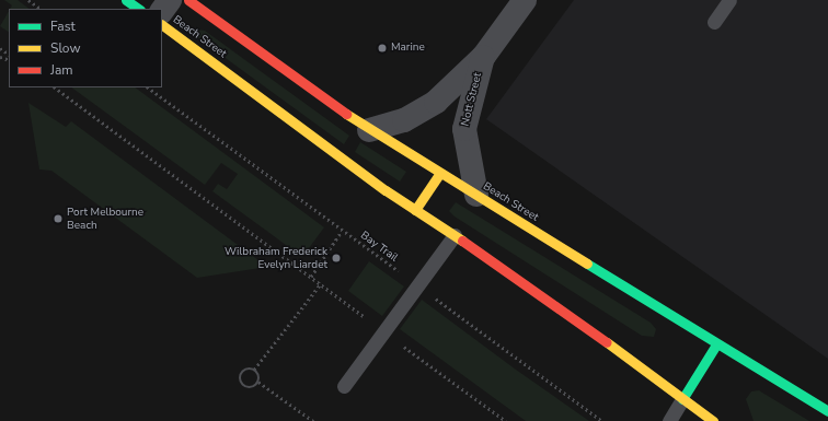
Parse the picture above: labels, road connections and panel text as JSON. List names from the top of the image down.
{
  "streets": {
    "street": ["Beach Street", "Nott Street"],
    "path": ["Bay Trail"]
  },
  "crossings": [
    ["Beach Street", "Nott Street"]
  ],
  "places": ["Marine", "Port Melbourne Beach", "Wilbraham Frederick Evelyn Liardet"],
  "legend": ["Fast", "Slow", "Jam"]
}
